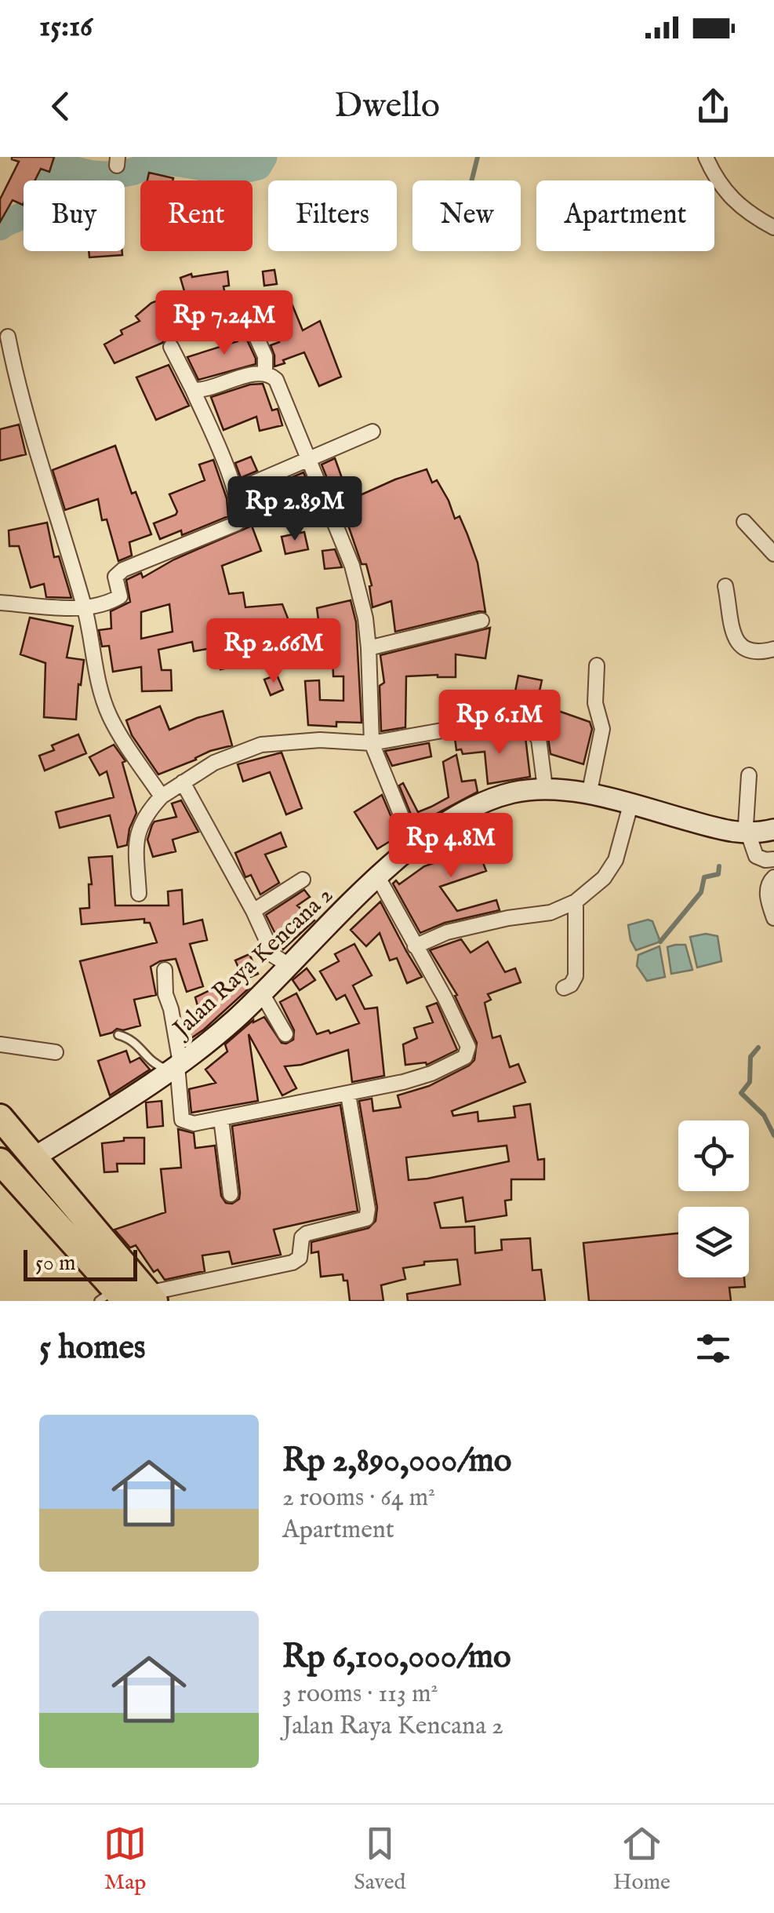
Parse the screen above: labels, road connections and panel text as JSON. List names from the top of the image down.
{
  "streets": {
    "street": ["Jalan Raya Kencana 2"]
  },
  "scale_bar": "50 m",
  "page": {
    "status": "15:16",
    "header": "Dwello",
    "chip": [
      "Buy",
      "Rent",
      "Filters",
      "New",
      "Apartment"
    ],
    "price": [
      "Rp 7.24M",
      "Rp 2.89M",
      "Rp 2.66M",
      "Rp 6.1M",
      "Rp 4.8M"
    ],
    "scale": "50 m",
    "heading": "5 homes",
    "list": [
      {
        "name": "Rp 2,890,000/mo",
        "note": "2 rooms · 64 m² · Apartment"
      },
      {
        "name": "Rp 6,100,000/mo",
        "note": "3 rooms · 113 m² · Jalan Raya Kencana 2"
      }
    ],
    "tabs": ["Map", "Saved", "Home"]
  }
}
